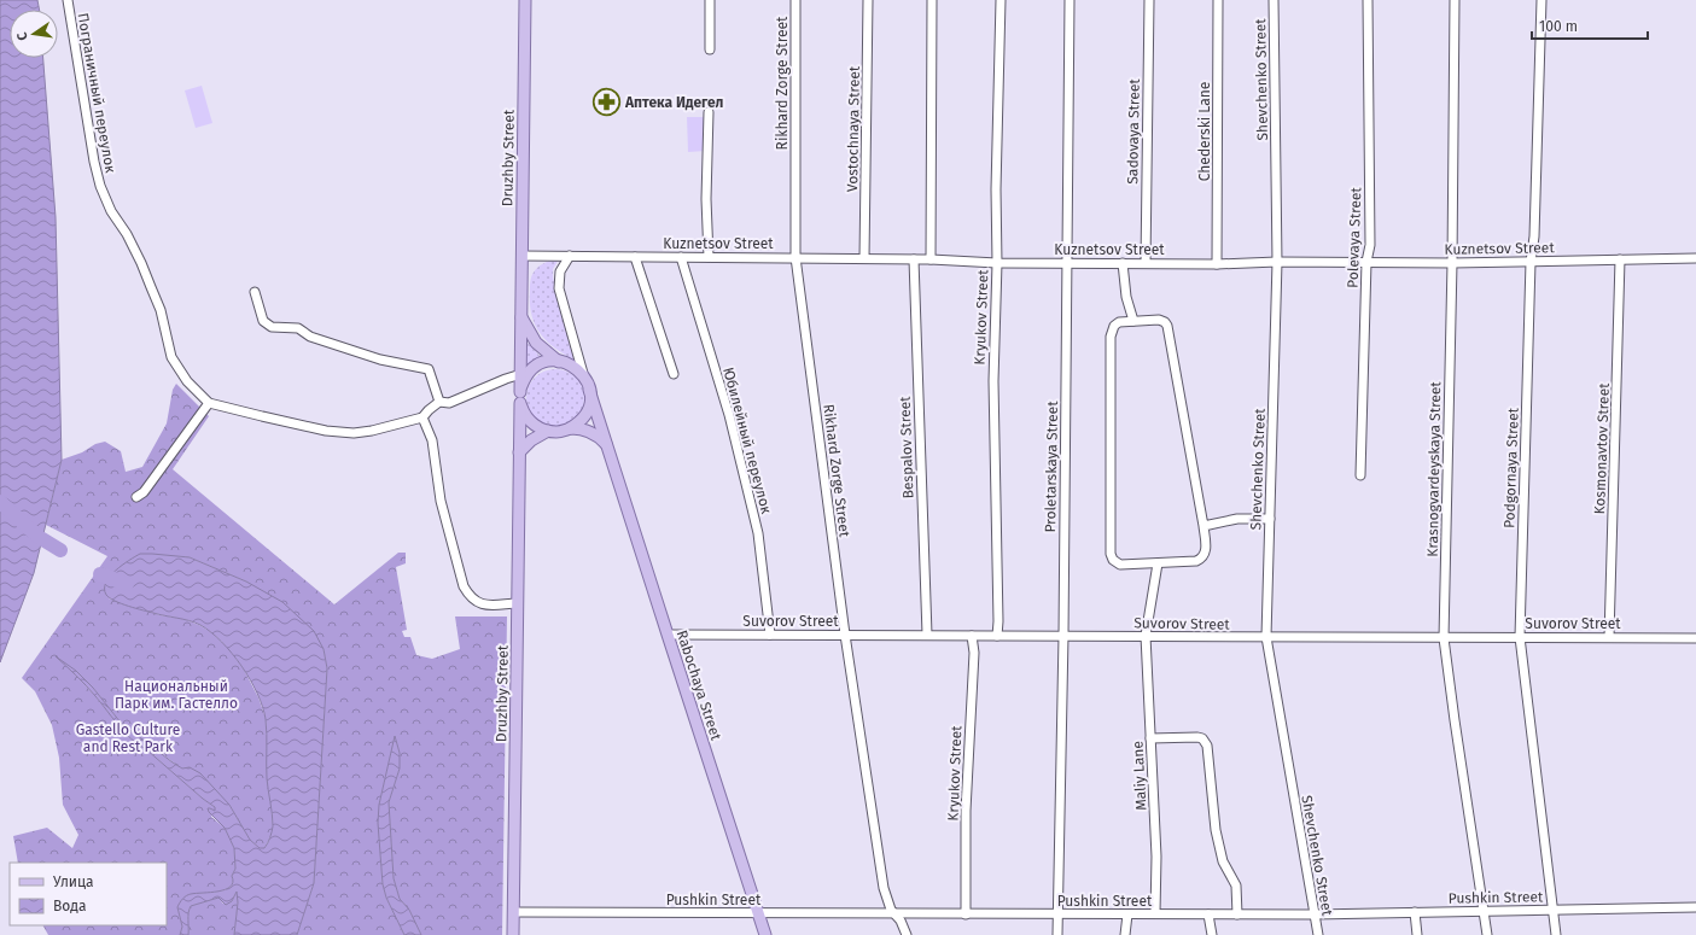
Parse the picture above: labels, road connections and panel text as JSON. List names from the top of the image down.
{
  "streets": {
    "main road": ["Druzhby Street", "Rabochaya Street"],
    "street": [
      "Shevchenko Street",
      "Rikhard Zorge Street",
      "Пограничный переулок",
      "Vostochnaya Street",
      "Sadovaya Street",
      "Chederski Lane",
      "Polevaya Street",
      "Kuznetsov Street",
      "Kryukov Street",
      "Юбилейный переулок",
      "Bespalov Street",
      "Kosmonavtov Street",
      "Proletarskaya Street",
      "Podgornaya Street",
      "Krasnogvardeyskaya Street",
      "Suvorov Street",
      "Maliy Lane",
      "Pushkin Street"
    ]
  },
  "crossings": [
    ["Shevchenko Street", "Kuznetsov Street"],
    ["Shevchenko Street", "Suvorov Street"],
    ["Shevchenko Street", "Pushkin Street"],
    ["Rikhard Zorge Street", "Kuznetsov Street"],
    ["Rikhard Zorge Street", "Suvorov Street"],
    ["Rikhard Zorge Street", "Pushkin Street"],
    ["Vostochnaya Street", "Kuznetsov Street"],
    ["Sadovaya Street", "Kuznetsov Street"],
    ["Chederski Lane", "Kuznetsov Street"],
    ["Druzhby Street", "Kuznetsov Street"],
    ["Druzhby Street", "Rabochaya Street"],
    ["Druzhby Street", "Pushkin Street"],
    ["Polevaya Street", "Kuznetsov Street"],
    ["Kuznetsov Street", "Kryukov Street"],
    ["Kuznetsov Street", "Юбилейный переулок"],
    ["Kuznetsov Street", "Bespalov Street"],
    ["Kuznetsov Street", "Kosmonavtov Street"],
    ["Kuznetsov Street", "Proletarskaya Street"],
    ["Kuznetsov Street", "Podgornaya Street"],
    ["Kuznetsov Street", "Krasnogvardeyskaya Street"],
    ["Kryukov Street", "Suvorov Street"],
    ["Kryukov Street", "Pushkin Street"],
    ["Юбилейный переулок", "Suvorov Street"],
    ["Bespalov Street", "Suvorov Street"],
    ["Kosmonavtov Street", "Suvorov Street"],
    ["Proletarskaya Street", "Suvorov Street"],
    ["Proletarskaya Street", "Pushkin Street"],
    ["Podgornaya Street", "Suvorov Street"],
    ["Podgornaya Street", "Pushkin Street"],
    ["Krasnogvardeyskaya Street", "Suvorov Street"],
    ["Krasnogvardeyskaya Street", "Pushkin Street"],
    ["Suvorov Street", "Rabochaya Street"],
    ["Suvorov Street", "Maliy Lane"],
    ["Rabochaya Street", "Pushkin Street"],
    ["Maliy Lane", "Pushkin Street"]
  ],
  "parks": ["Национальный Парк им. Гастелло", "Gastello Culture and Rest Park"],
  "places": {
    "pharmacy": ["Аптека Идегел"]
  },
  "legend": ["Улица", "Вода"],
  "scale_bar": "100 m",
  "north": "left"
}
